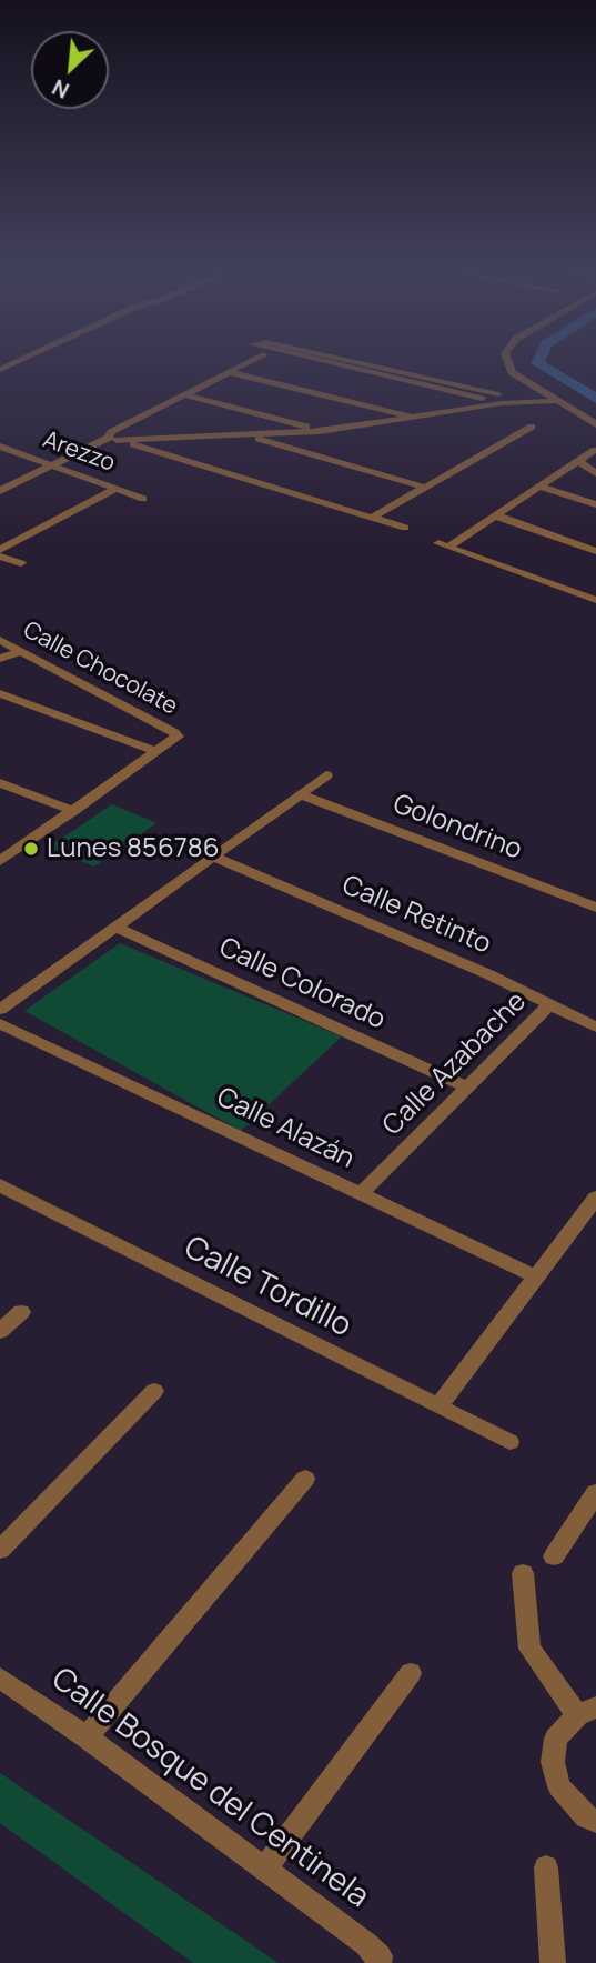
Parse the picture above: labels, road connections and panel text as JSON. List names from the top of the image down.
{
  "streets": {
    "street": [
      "Arezzo",
      "Calle Chocolate",
      "Golondrino",
      "Calle Retinto",
      "Calle Colorado",
      "Calle Azabache",
      "Calle Alazán",
      "Calle Tordillo",
      "Calle Bosque del Centinela"
    ]
  },
  "crossings": [
    ["Calle Retinto", "Calle Azabache"],
    ["Calle Colorado", "Calle Azabache"],
    ["Calle Azabache", "Calle Alazán"]
  ],
  "places": ["Lunes 856786"],
  "north": "bottom left"
}
